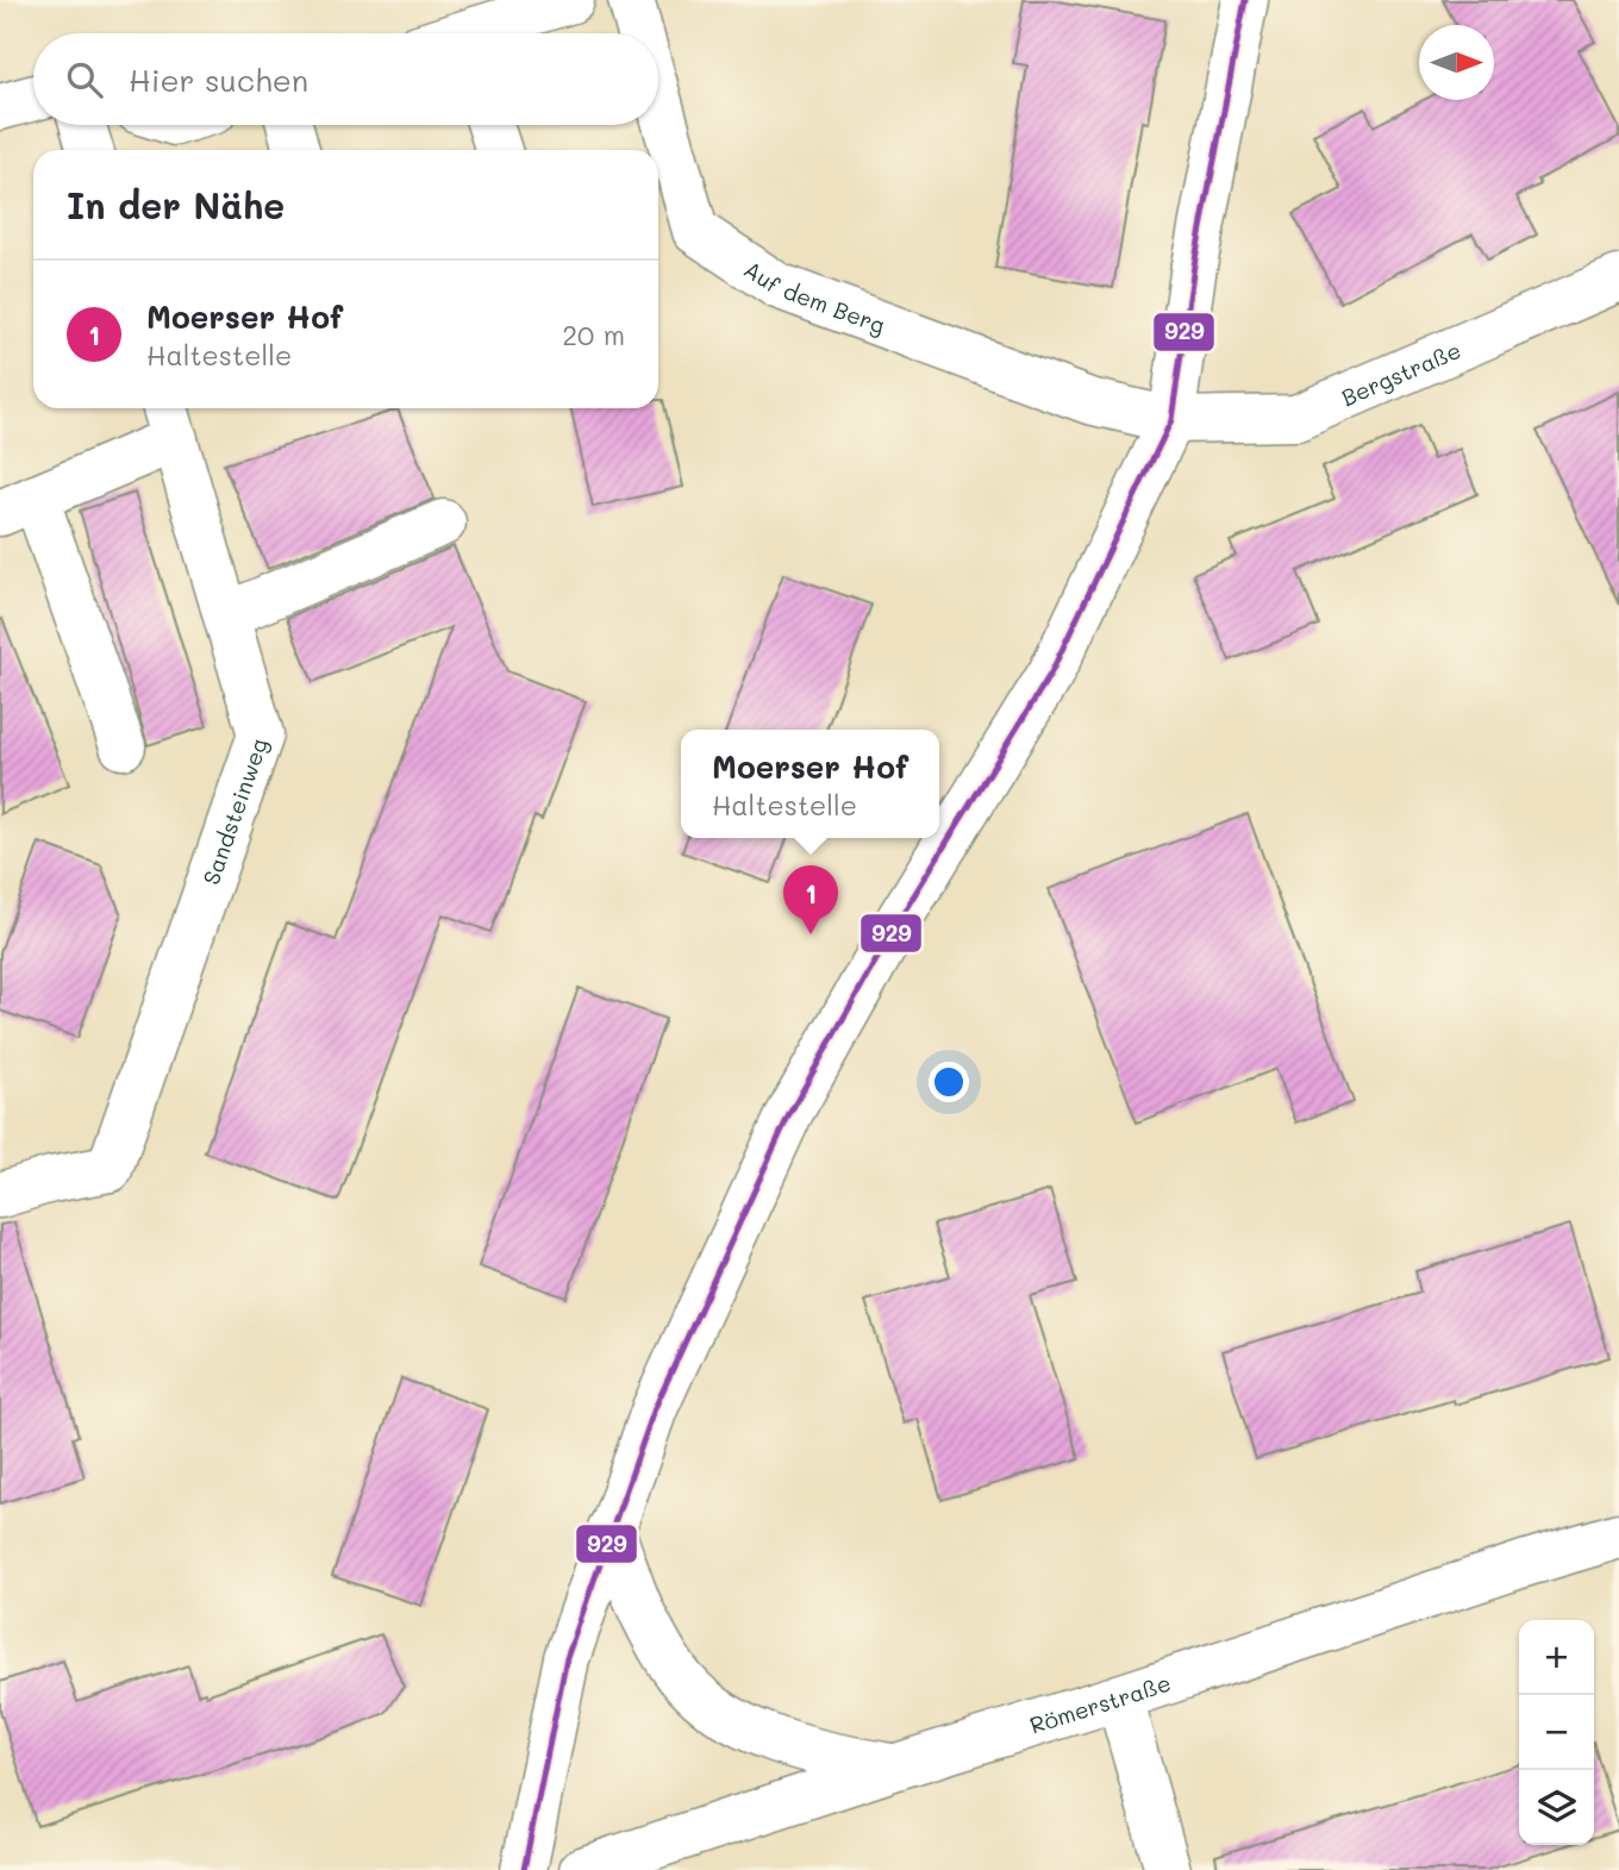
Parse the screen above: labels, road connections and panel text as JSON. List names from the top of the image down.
{
  "streets": {
    "street": [
      "Auf dem Berg",
      "Bergstraße",
      "Sandsteinweg",
      "Römerstraße"
    ]
  },
  "crossings": [
    ["Auf dem Berg", "Bergstraße"]
  ],
  "lines": ["transit line 929"],
  "north": "right",
  "page": {
    "search": "Hier suchen",
    "heading": "In der Nähe",
    "list": [
      {
        "mark": "1",
        "name": "Moerser Hof",
        "note": "Haltestelle",
        "value": "20 m"
      }
    ],
    "popup": ["Moerser Hof", "Haltestelle"],
    "pins": "1",
    "map_buttons": ["+", "−"]
  }
}
